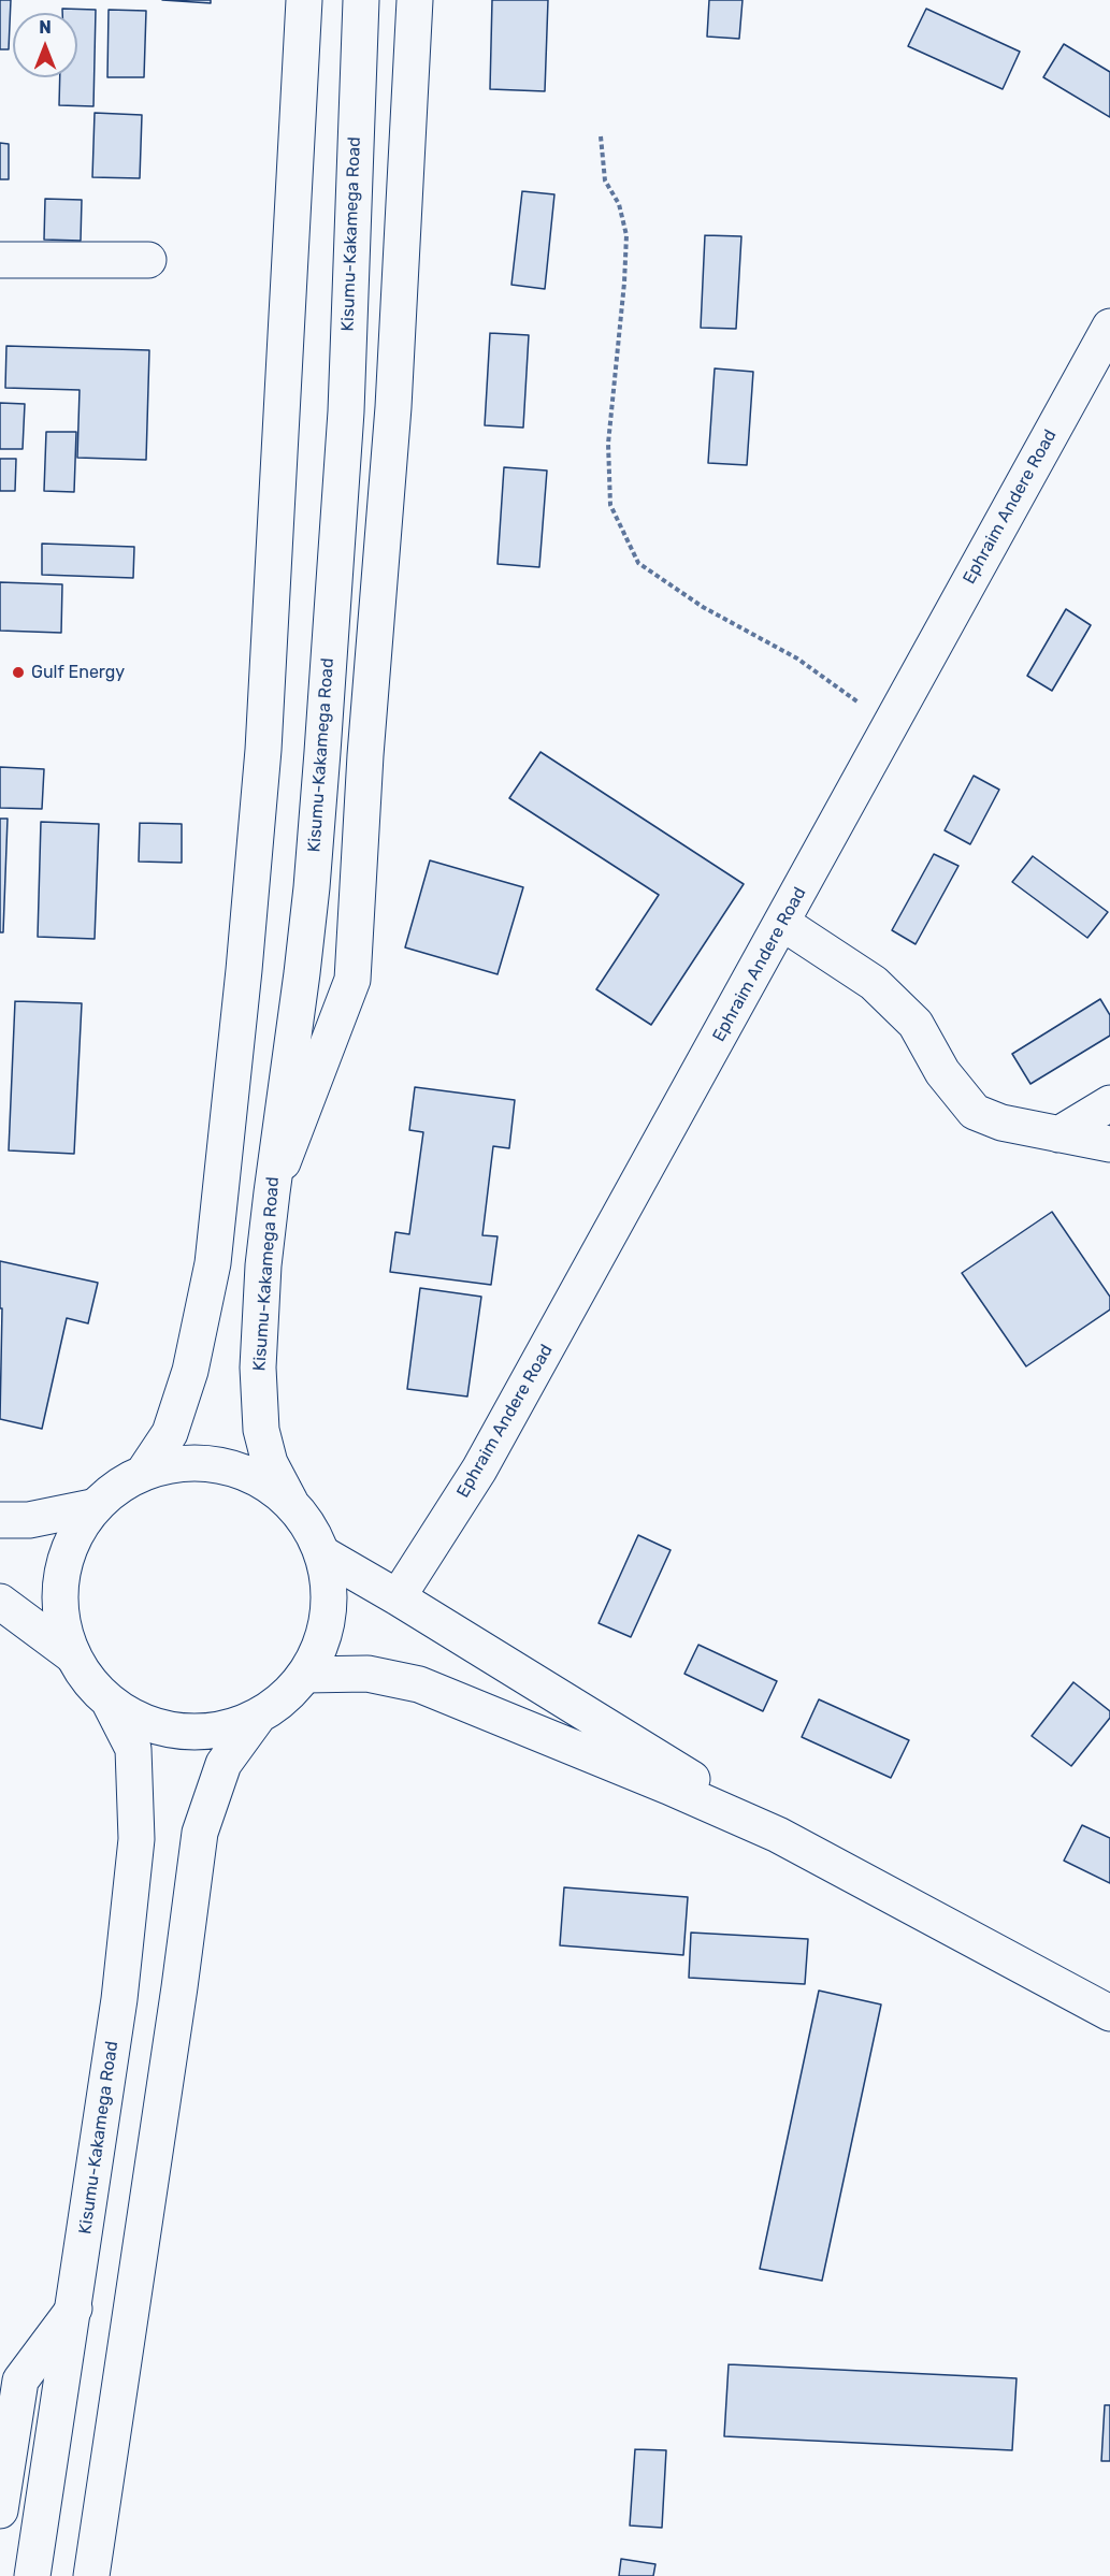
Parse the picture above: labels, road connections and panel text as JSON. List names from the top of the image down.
{
  "streets": {
    "main road": ["Kisumu-Kakamega Road", "Ephraim Andere Road"]
  },
  "places": ["Gulf Energy"],
  "north": "top"
}
